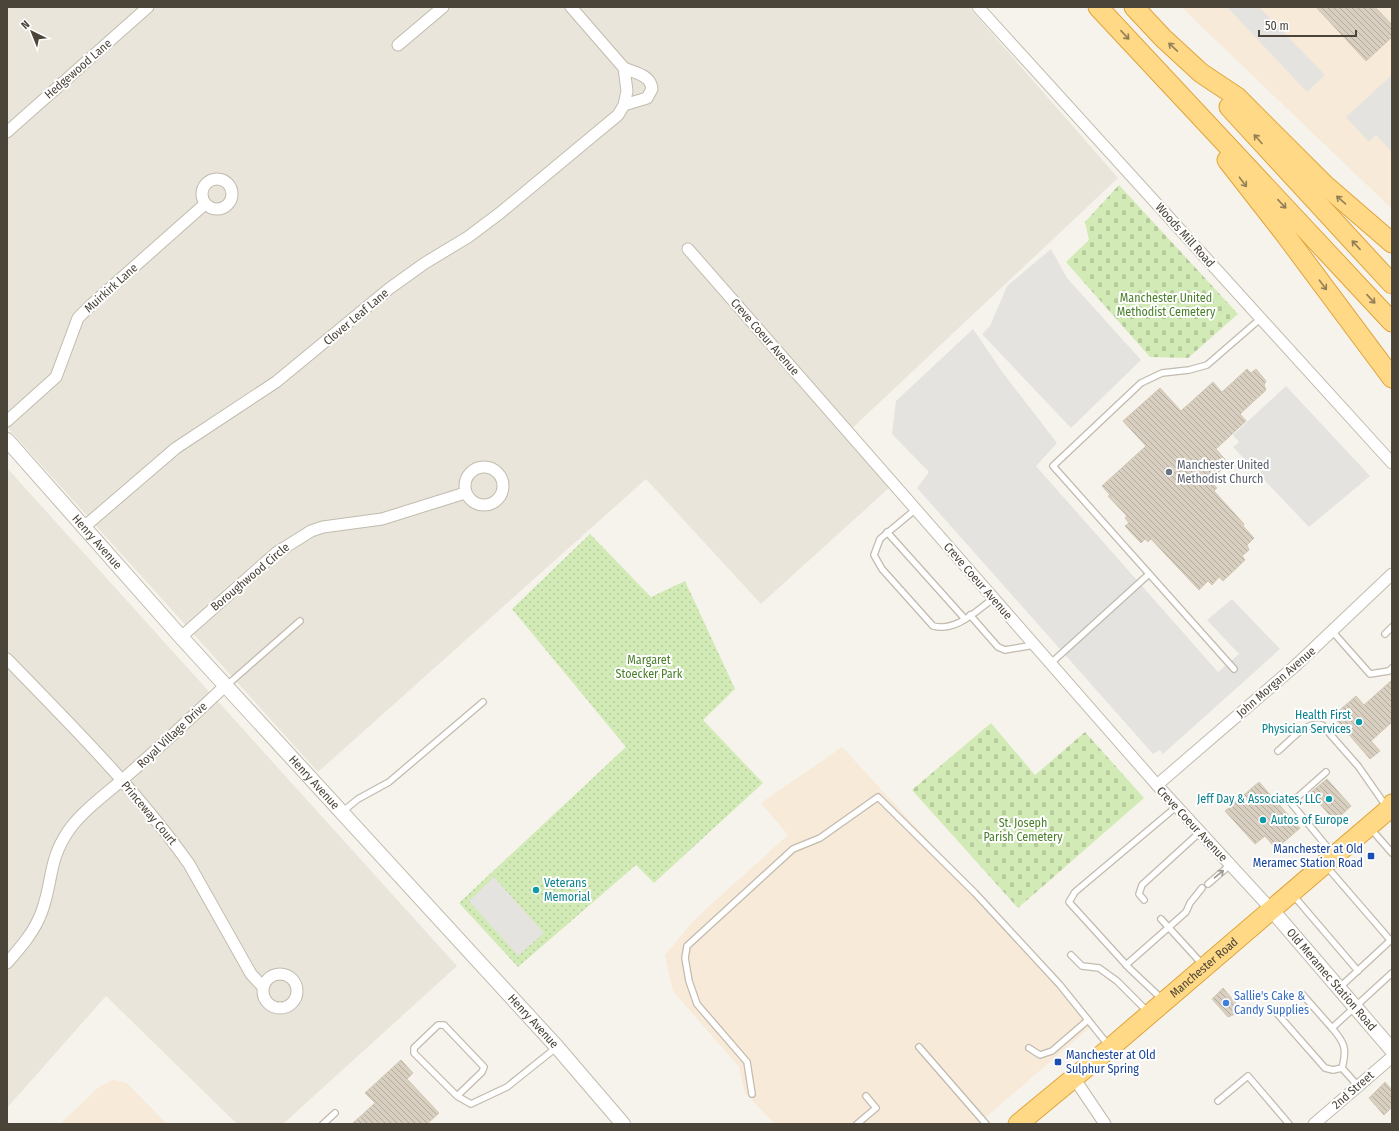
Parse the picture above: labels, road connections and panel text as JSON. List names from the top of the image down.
{
  "streets": {
    "highway": ["Manchester Road"],
    "street": [
      "Hedgewood Lane",
      "Woods Mill Road",
      "Muirkirk Lane",
      "Clover Leaf Lane",
      "Creve Coeur Avenue",
      "Henry Avenue",
      "Boroughwood Circle",
      "John Morgan Avenue",
      "Royal Village Drive",
      "Princeway Court",
      "Old Meramec Station Road",
      "2nd Street"
    ]
  },
  "crossings": [
    ["Clover Leaf Lane", "Henry Avenue"],
    ["Creve Coeur Avenue", "John Morgan Avenue"],
    ["Creve Coeur Avenue", "Manchester Road"],
    ["Creve Coeur Avenue", "Old Meramec Station Road"],
    ["Henry Avenue", "Boroughwood Circle"],
    ["Henry Avenue", "Royal Village Drive"],
    ["Royal Village Drive", "Princeway Court"],
    ["Manchester Road", "Old Meramec Station Road"]
  ],
  "parks": ["Manchester United Methodist Cemetery", "Margaret Stoecker Park", "St. Joseph Parish Cemetery"],
  "places": {
    "other": [
      "Manchester United Methodist Church",
      "Health First Physician Services",
      "Jeff Day & Associates, LLC",
      "Autos of Europe",
      "Veterans Memorial",
      "Sallie's Cake & Candy Supplies"
    ],
    "transit": ["Manchester at Old Meramec Station Road", "Manchester at Old Sulphur Spring"]
  },
  "scale_bar": "50 m",
  "north": "top left"
}
